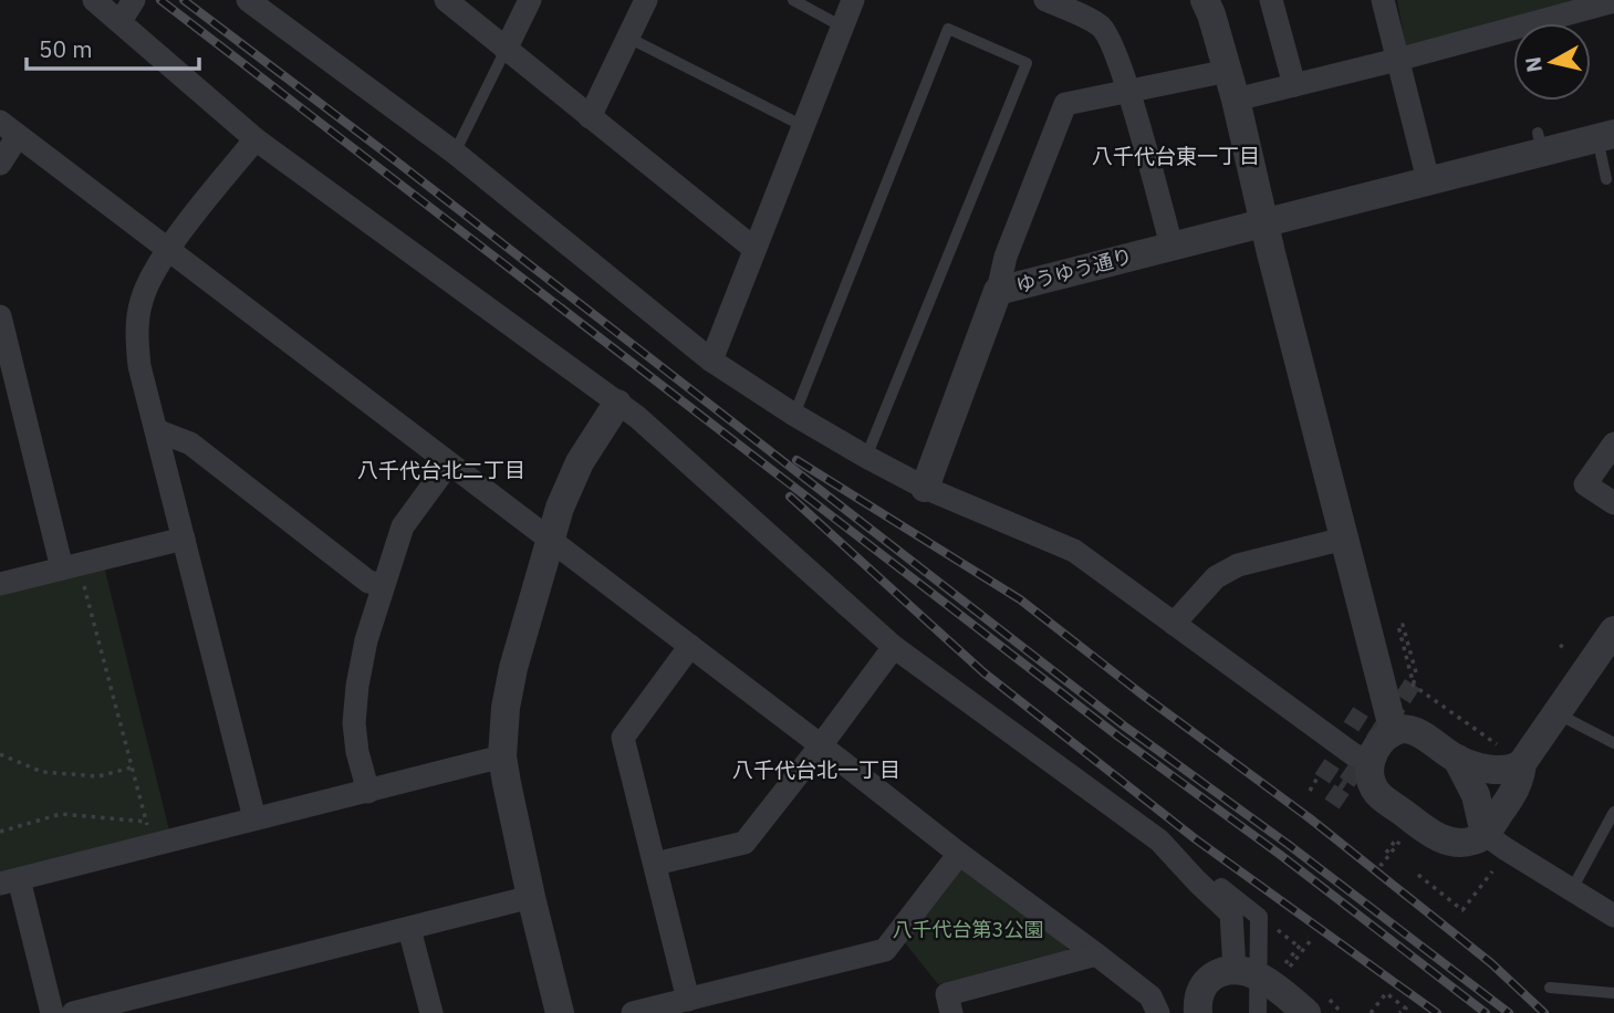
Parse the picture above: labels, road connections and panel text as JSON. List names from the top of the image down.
{
  "streets": {
    "street": ["ゆうゆう通り"]
  },
  "districts": ["八千代台東一丁目", "八千代台北二丁目", "八千代台北一丁目"],
  "parks": ["八千代台第3公園"],
  "scale_bar": "50 m",
  "north": "left"
}
